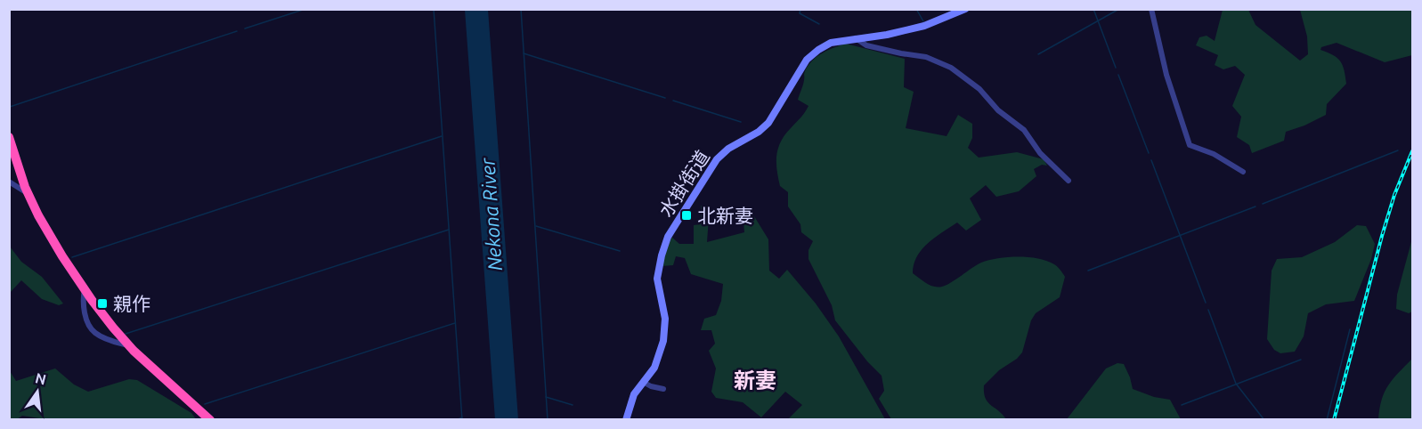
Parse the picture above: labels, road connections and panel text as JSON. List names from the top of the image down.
{
  "streets": {
    "main road": ["水掛街道"]
  },
  "districts": ["新妻"],
  "water": ["Nekona River"],
  "places": {
    "transit": ["北新妻", "親作"]
  },
  "north": "top"
}
